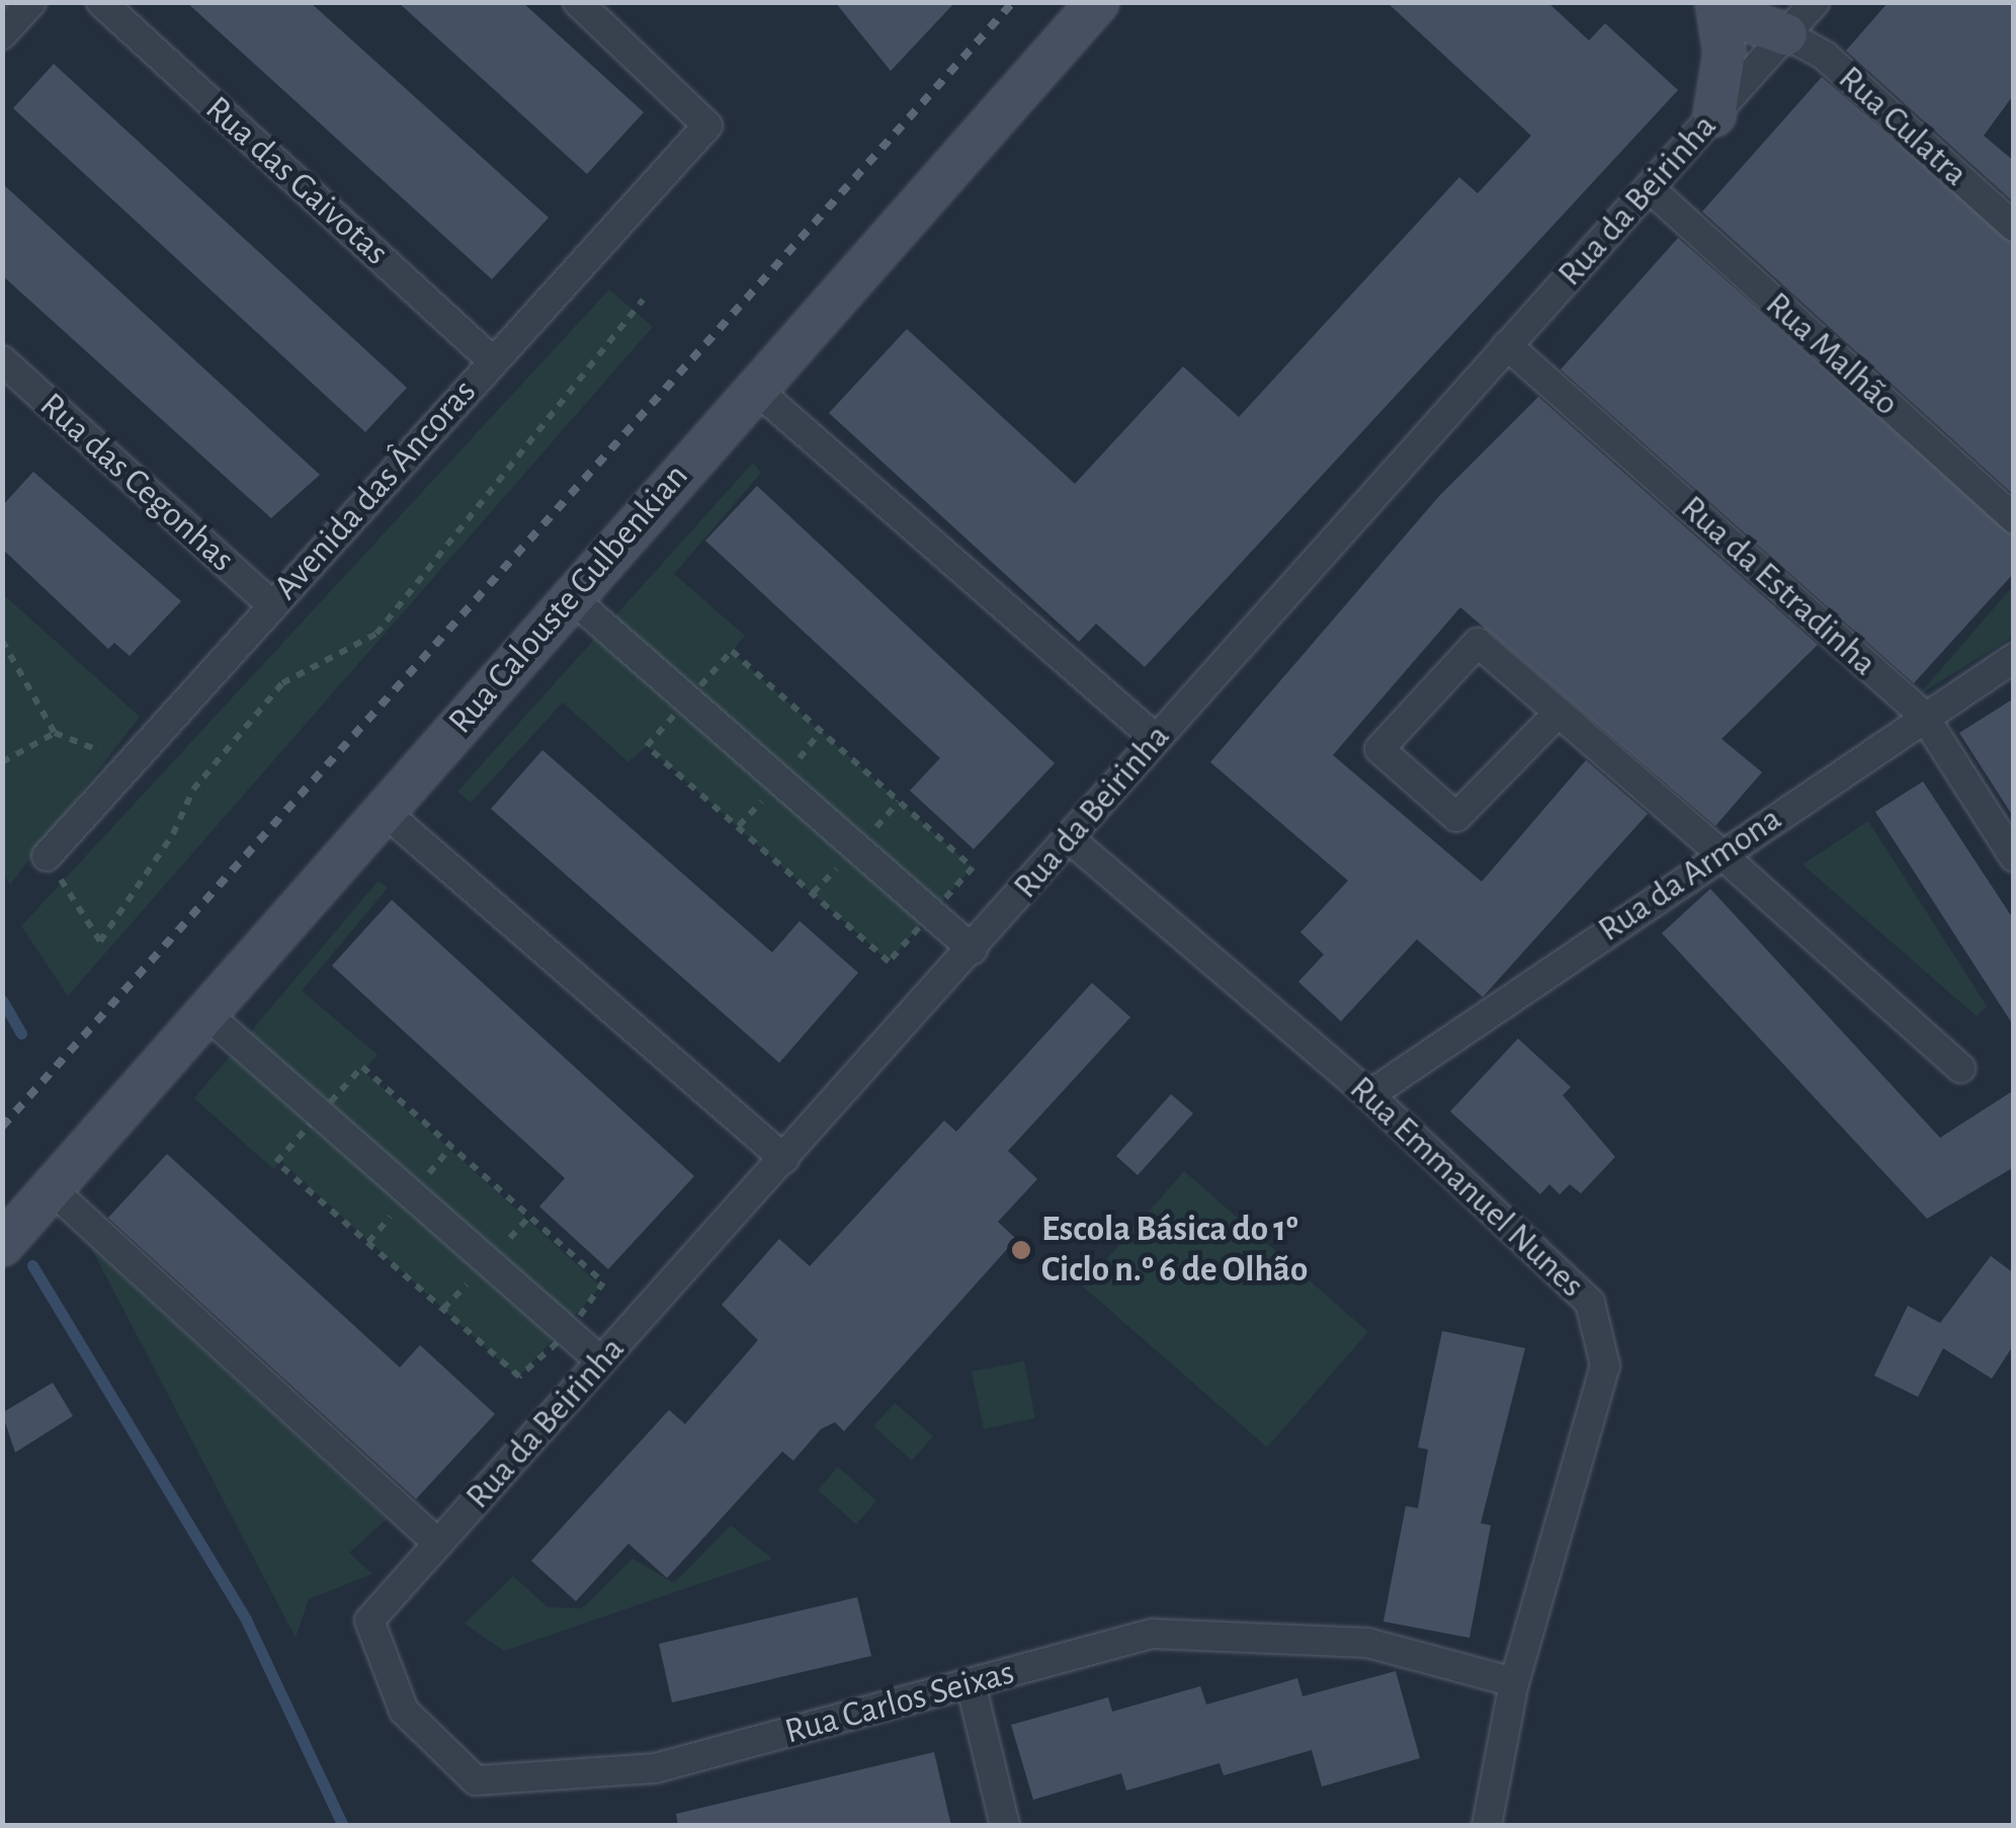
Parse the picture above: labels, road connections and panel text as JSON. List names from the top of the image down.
{
  "streets": {
    "street": [
      "Rua Culatra",
      "Rua das Gaivotas",
      "Rua da Beirinha",
      "Rua Malhão",
      "Rua das Cegonhas",
      "Avenida das Âncoras",
      "Rua da Estradinha",
      "Rua Calouste Gulbenkian",
      "Rua da Armona",
      "Rua Emmanuel Nunes",
      "Rua Carlos Seixas"
    ]
  },
  "crossings": [
    ["Rua Culatra", "Rua da Beirinha"],
    ["Rua das Gaivotas", "Avenida das Âncoras"],
    ["Rua da Beirinha", "Rua Malhão"],
    ["Rua da Beirinha", "Rua da Estradinha"],
    ["Rua da Beirinha", "Rua Emmanuel Nunes"],
    ["Rua da Beirinha", "Rua Carlos Seixas"],
    ["Rua das Cegonhas", "Avenida das Âncoras"],
    ["Rua da Estradinha", "Rua da Armona"],
    ["Rua da Armona", "Rua Emmanuel Nunes"],
    ["Rua Emmanuel Nunes", "Rua Carlos Seixas"]
  ],
  "places": ["Escola Básica do 1º Ciclo n.º 6 de Olhão"]
}
